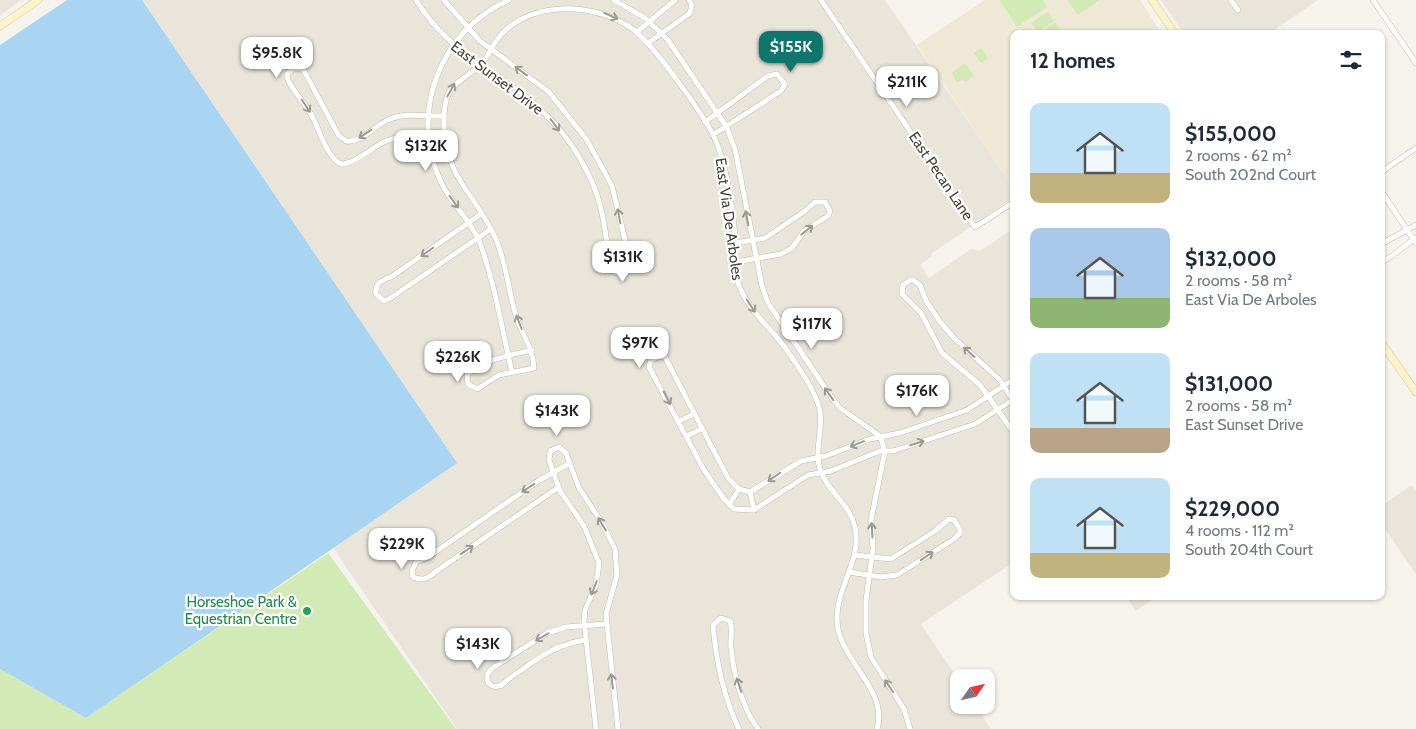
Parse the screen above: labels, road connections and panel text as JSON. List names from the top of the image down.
{
  "streets": {
    "street": ["East Sunset Drive", "East Pecan Lane", "East Via De Arboles"]
  },
  "crossings": [
    ["East Sunset Drive", "East Via De Arboles"]
  ],
  "places": ["Horseshoe Park & Equestrian Centre"],
  "north": "top right",
  "page": {
    "heading": "12 homes",
    "price": [
      "$155K",
      "$95.8K",
      "$211K",
      "$132K",
      "$131K",
      "$117K",
      "$97K",
      "$226K",
      "$176K",
      "$143K",
      "$229K",
      "$143K"
    ],
    "list": [
      {
        "name": "$155,000",
        "note": "2 rooms · 62 m² · South 202nd Court"
      },
      {
        "name": "$132,000",
        "note": "2 rooms · 58 m² · East Via De Arboles"
      },
      {
        "name": "$131,000",
        "note": "2 rooms · 58 m² · East Sunset Drive"
      },
      {
        "name": "$229,000",
        "note": "4 rooms · 112 m² · South 204th Court"
      }
    ]
  }
}
